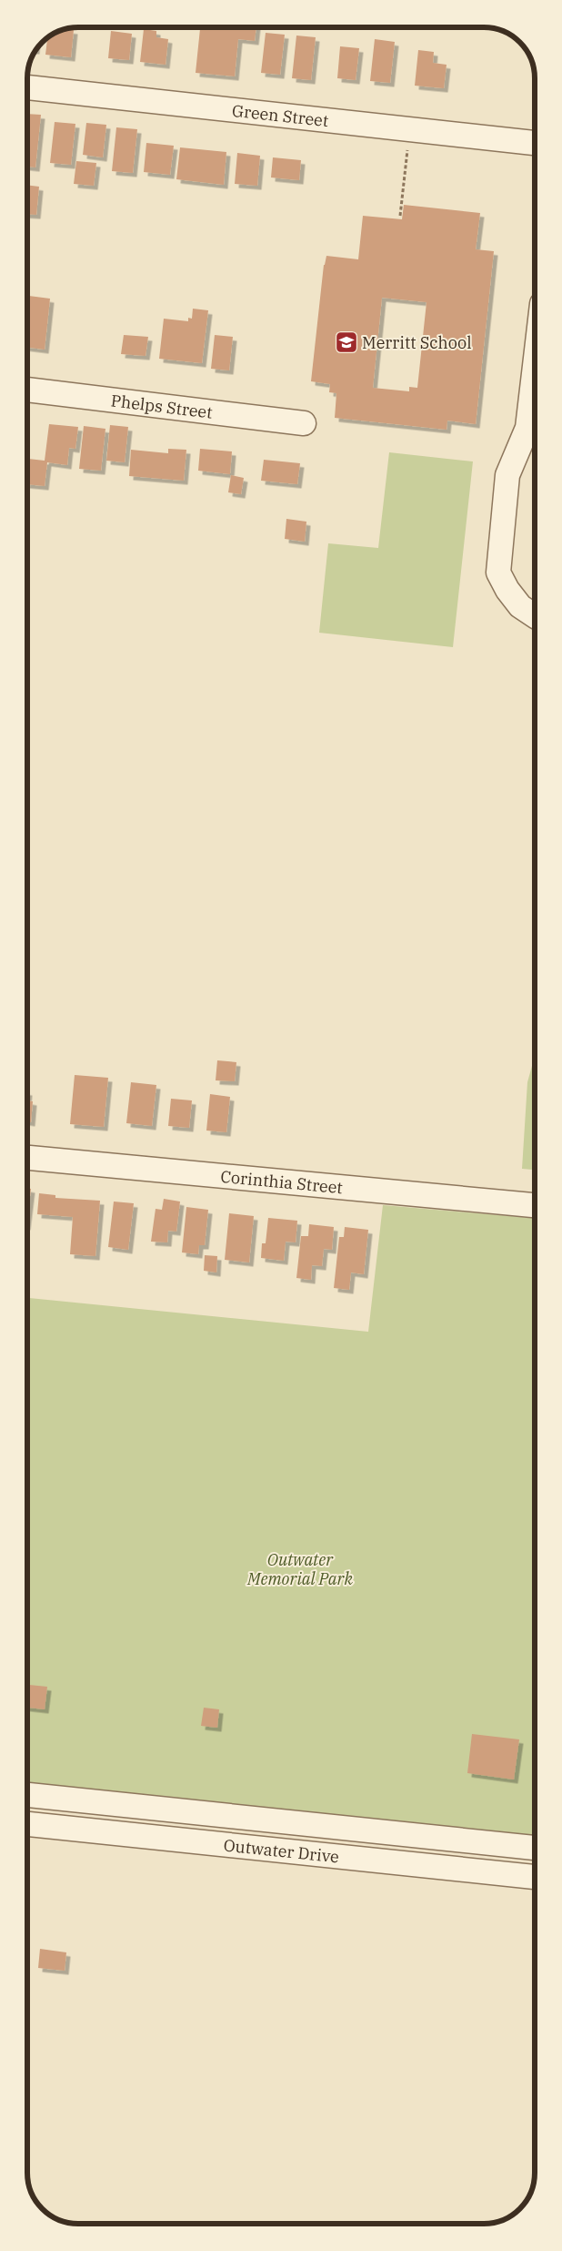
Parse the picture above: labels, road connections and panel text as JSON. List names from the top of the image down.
{
  "streets": {
    "street": [
      "Green Street",
      "Phelps Street",
      "Corinthia Street",
      "Outwater Drive"
    ]
  },
  "parks": ["Outwater Memorial Park"],
  "places": {
    "school or university": ["Merritt School"]
  }
}
